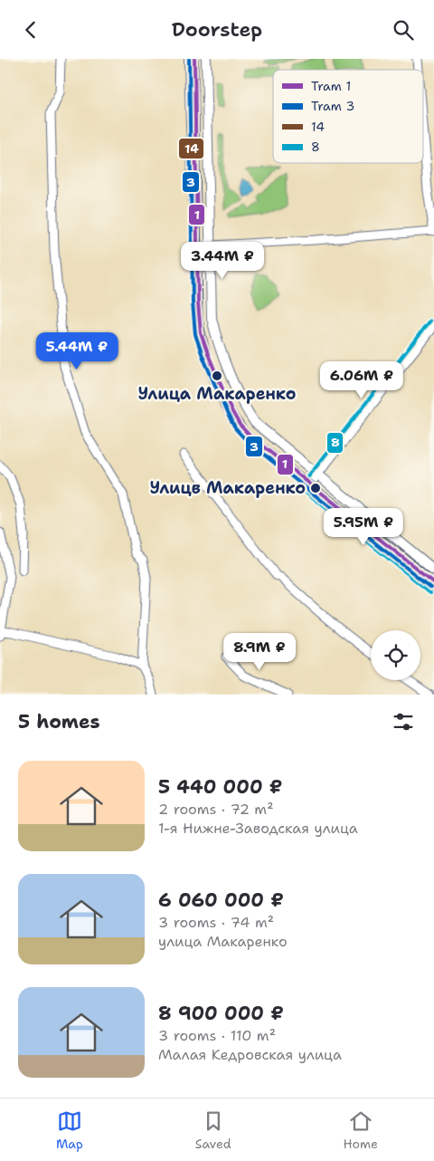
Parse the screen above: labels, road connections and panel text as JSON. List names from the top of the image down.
{
  "places": ["Улица Макаренко", "Улицв Макаренко"],
  "lines": [
    "tram line 1",
    "tram line 3",
    "transit line 14",
    "transit line 8"
  ],
  "legend": [
    "Tram 1",
    "Tram 3",
    "14",
    "8"
  ],
  "page": {
    "header": "Doorstep",
    "price": [
      "3.44M ₽",
      "5.44M ₽",
      "6.06M ₽",
      "5.95M ₽",
      "8.9M ₽"
    ],
    "heading": "5 homes",
    "list": [
      {
        "name": "5 440 000 ₽",
        "note": "2 rooms · 72 m² · 1-я Нижне-Заводская улица"
      },
      {
        "name": "6 060 000 ₽",
        "note": "3 rooms · 74 m² · улица Макаренко"
      },
      {
        "name": "8 900 000 ₽",
        "note": "3 rooms · 110 m² · Малая Кедровская улица"
      }
    ],
    "tabs": ["Map", "Saved", "Home"]
  }
}
